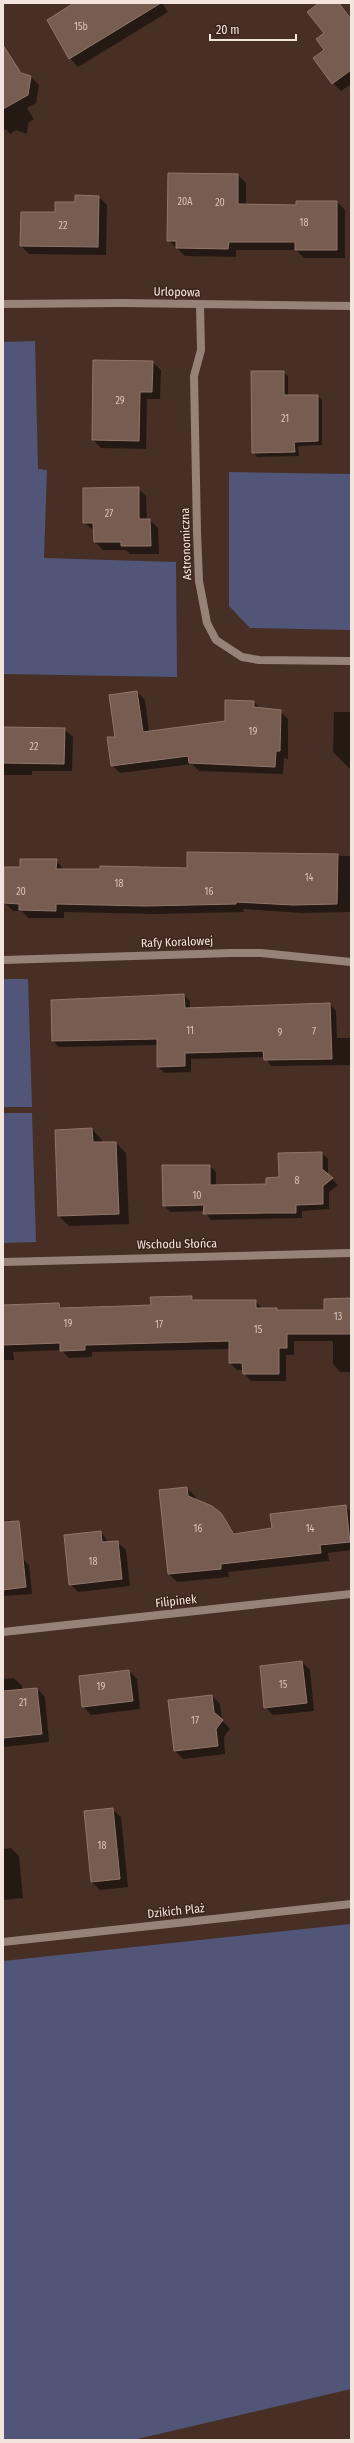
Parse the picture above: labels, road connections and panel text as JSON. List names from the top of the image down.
{
  "streets": {
    "street": [
      "Urlopowa",
      "Astronomiczna",
      "Rafy Koralowej",
      "Wschodu Słońca",
      "Filipinek",
      "Dzikich Plaż"
    ]
  },
  "crossings": [
    ["Urlopowa", "Astronomiczna"]
  ],
  "house_numbers": [
    "15b",
    "20A",
    "20",
    "18",
    "22",
    "29",
    "21",
    "27",
    "19",
    "22",
    "14",
    "18",
    "20",
    "16",
    "11",
    "7",
    "9",
    "8",
    "10",
    "13",
    "19",
    "17",
    "15",
    "16",
    "14",
    "18",
    "15",
    "19",
    "21",
    "17",
    "18"
  ],
  "scale_bar": "20 m"
}
